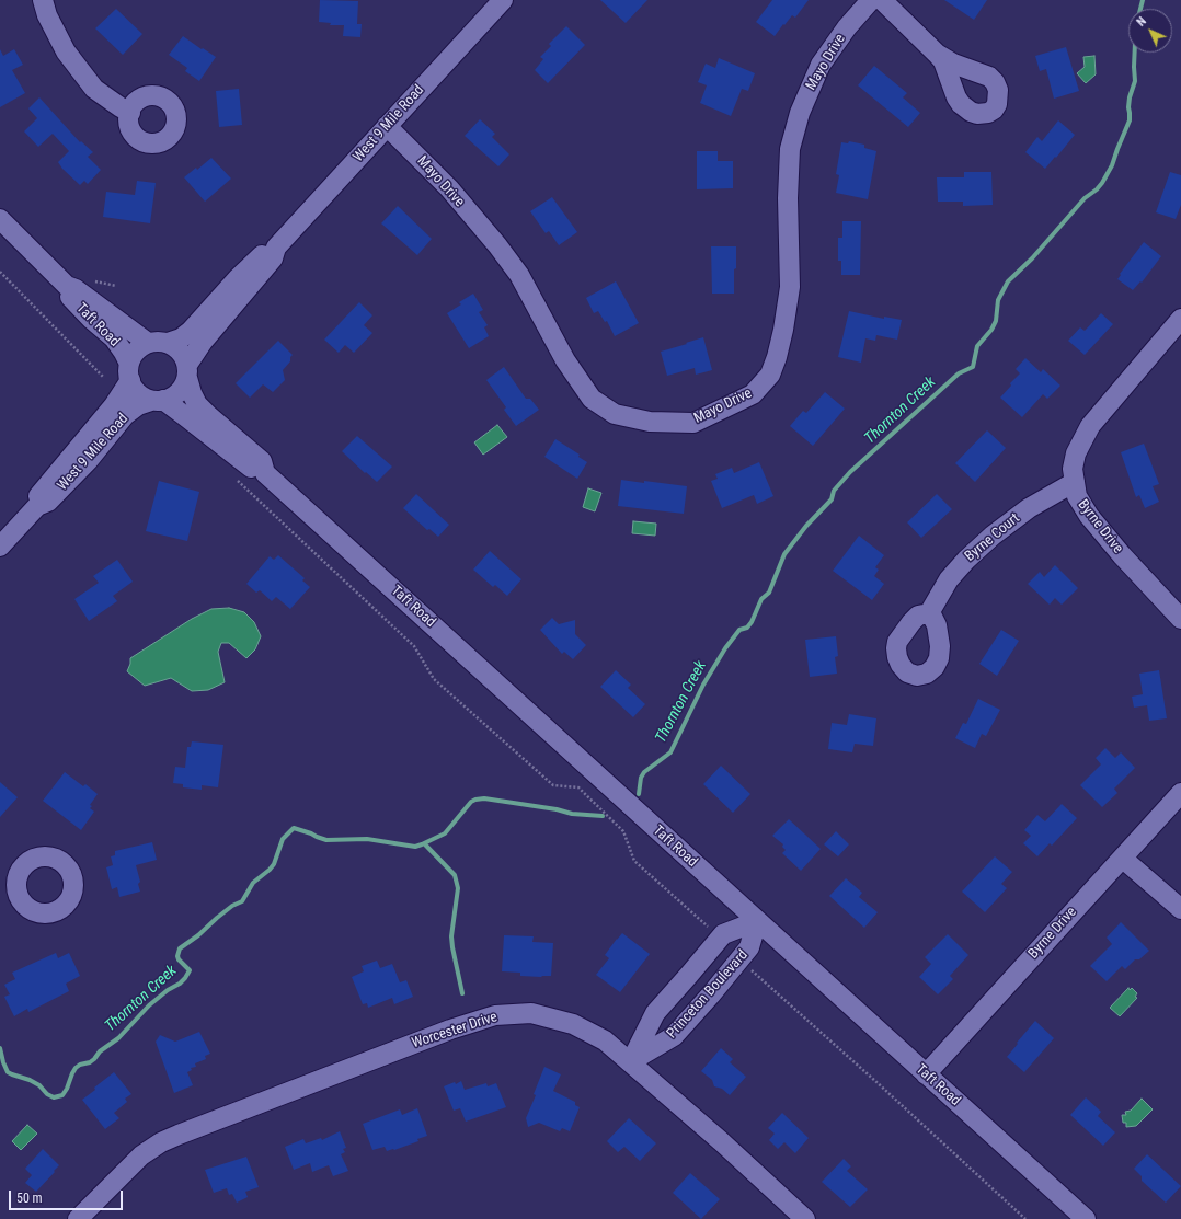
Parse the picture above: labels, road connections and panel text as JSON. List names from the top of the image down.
{
  "streets": {
    "street": [
      "Mayo Drive",
      "West 9 Mile Road",
      "Taft Road",
      "Byrne Drive",
      "Byrne Court",
      "Princeton Boulevard",
      "Worcester Drive"
    ]
  },
  "crossings": [
    ["Mayo Drive", "West 9 Mile Road"],
    ["West 9 Mile Road", "Taft Road"],
    ["Taft Road", "Byrne Drive"],
    ["Taft Road", "Princeton Boulevard"],
    ["Byrne Drive", "Byrne Court"],
    ["Princeton Boulevard", "Worcester Drive"]
  ],
  "water": ["Thornton Creek"],
  "scale_bar": "50 m",
  "north": "top left"
}
